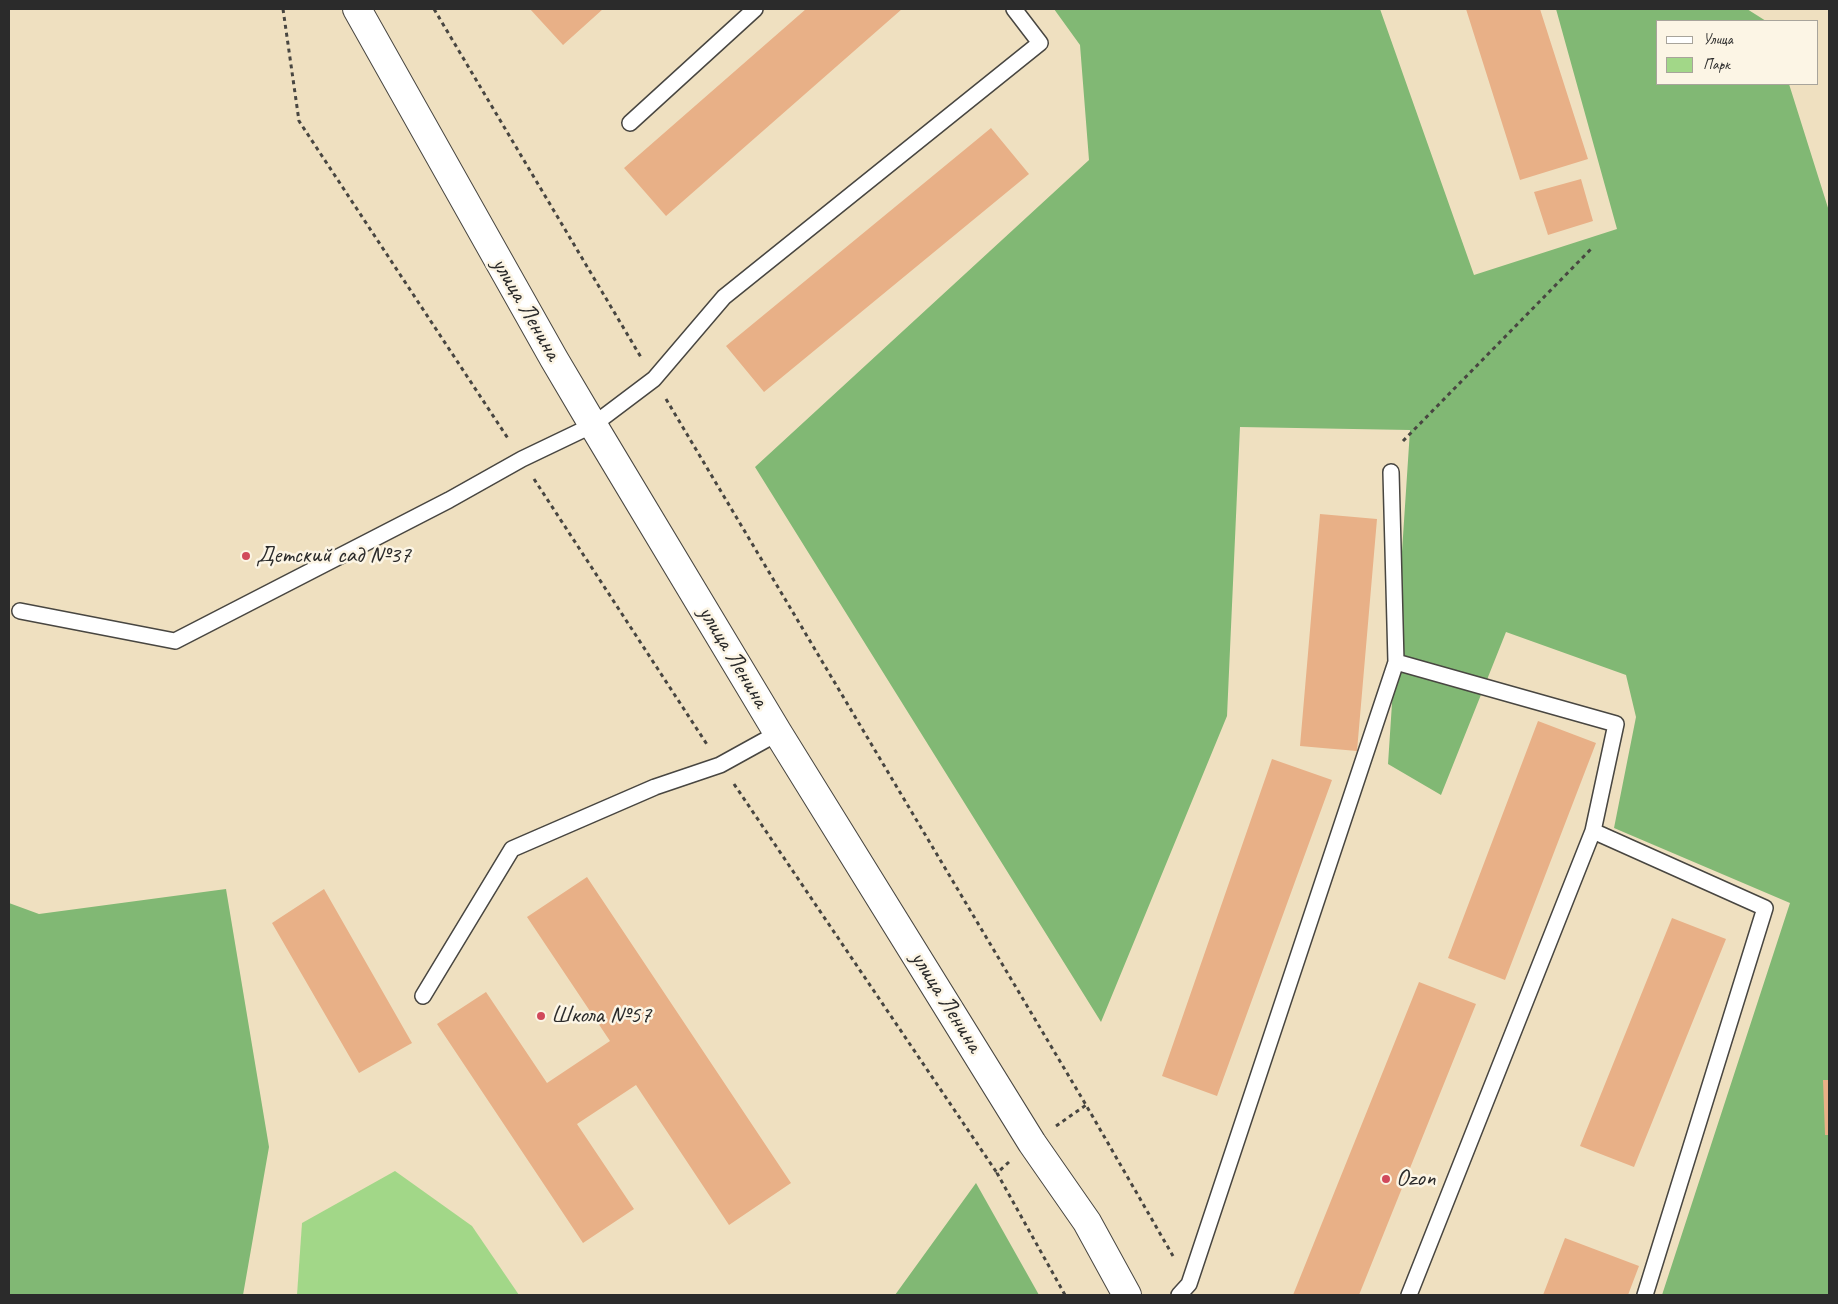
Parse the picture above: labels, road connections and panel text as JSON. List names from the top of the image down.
{
  "streets": {
    "main road": ["улица Ленина"]
  },
  "places": ["Детский сад №37", "Школа №57", "Ozon"],
  "legend": ["Улица", "Парк"]
}
